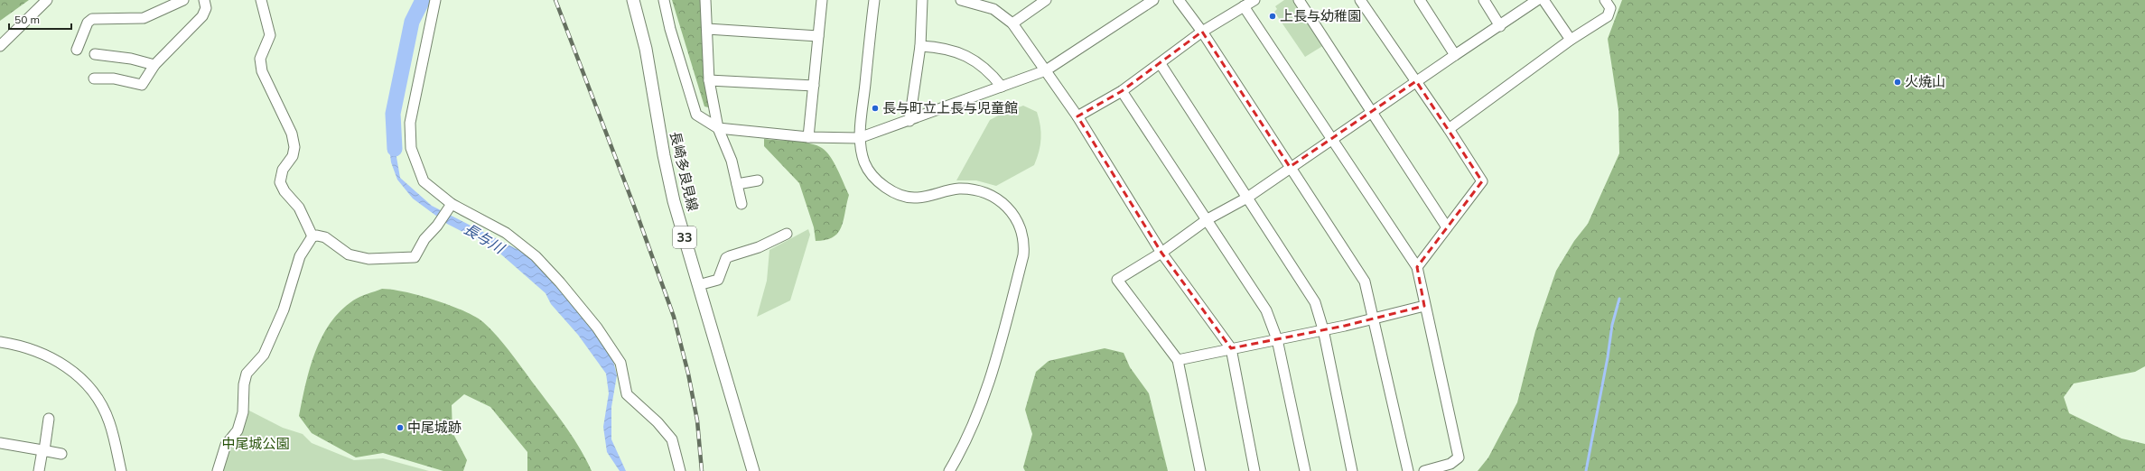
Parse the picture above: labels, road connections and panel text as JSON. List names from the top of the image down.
{
  "streets": {
    "main road": ["長崎多良見線", "33"]
  },
  "water": ["長与川"],
  "parks": ["中尾城公園"],
  "places": [
    "上長与幼稚園",
    "火焼山",
    "長与町立上長与児童館",
    "中尾城跡"
  ],
  "scale_bar": "50 m"
}
